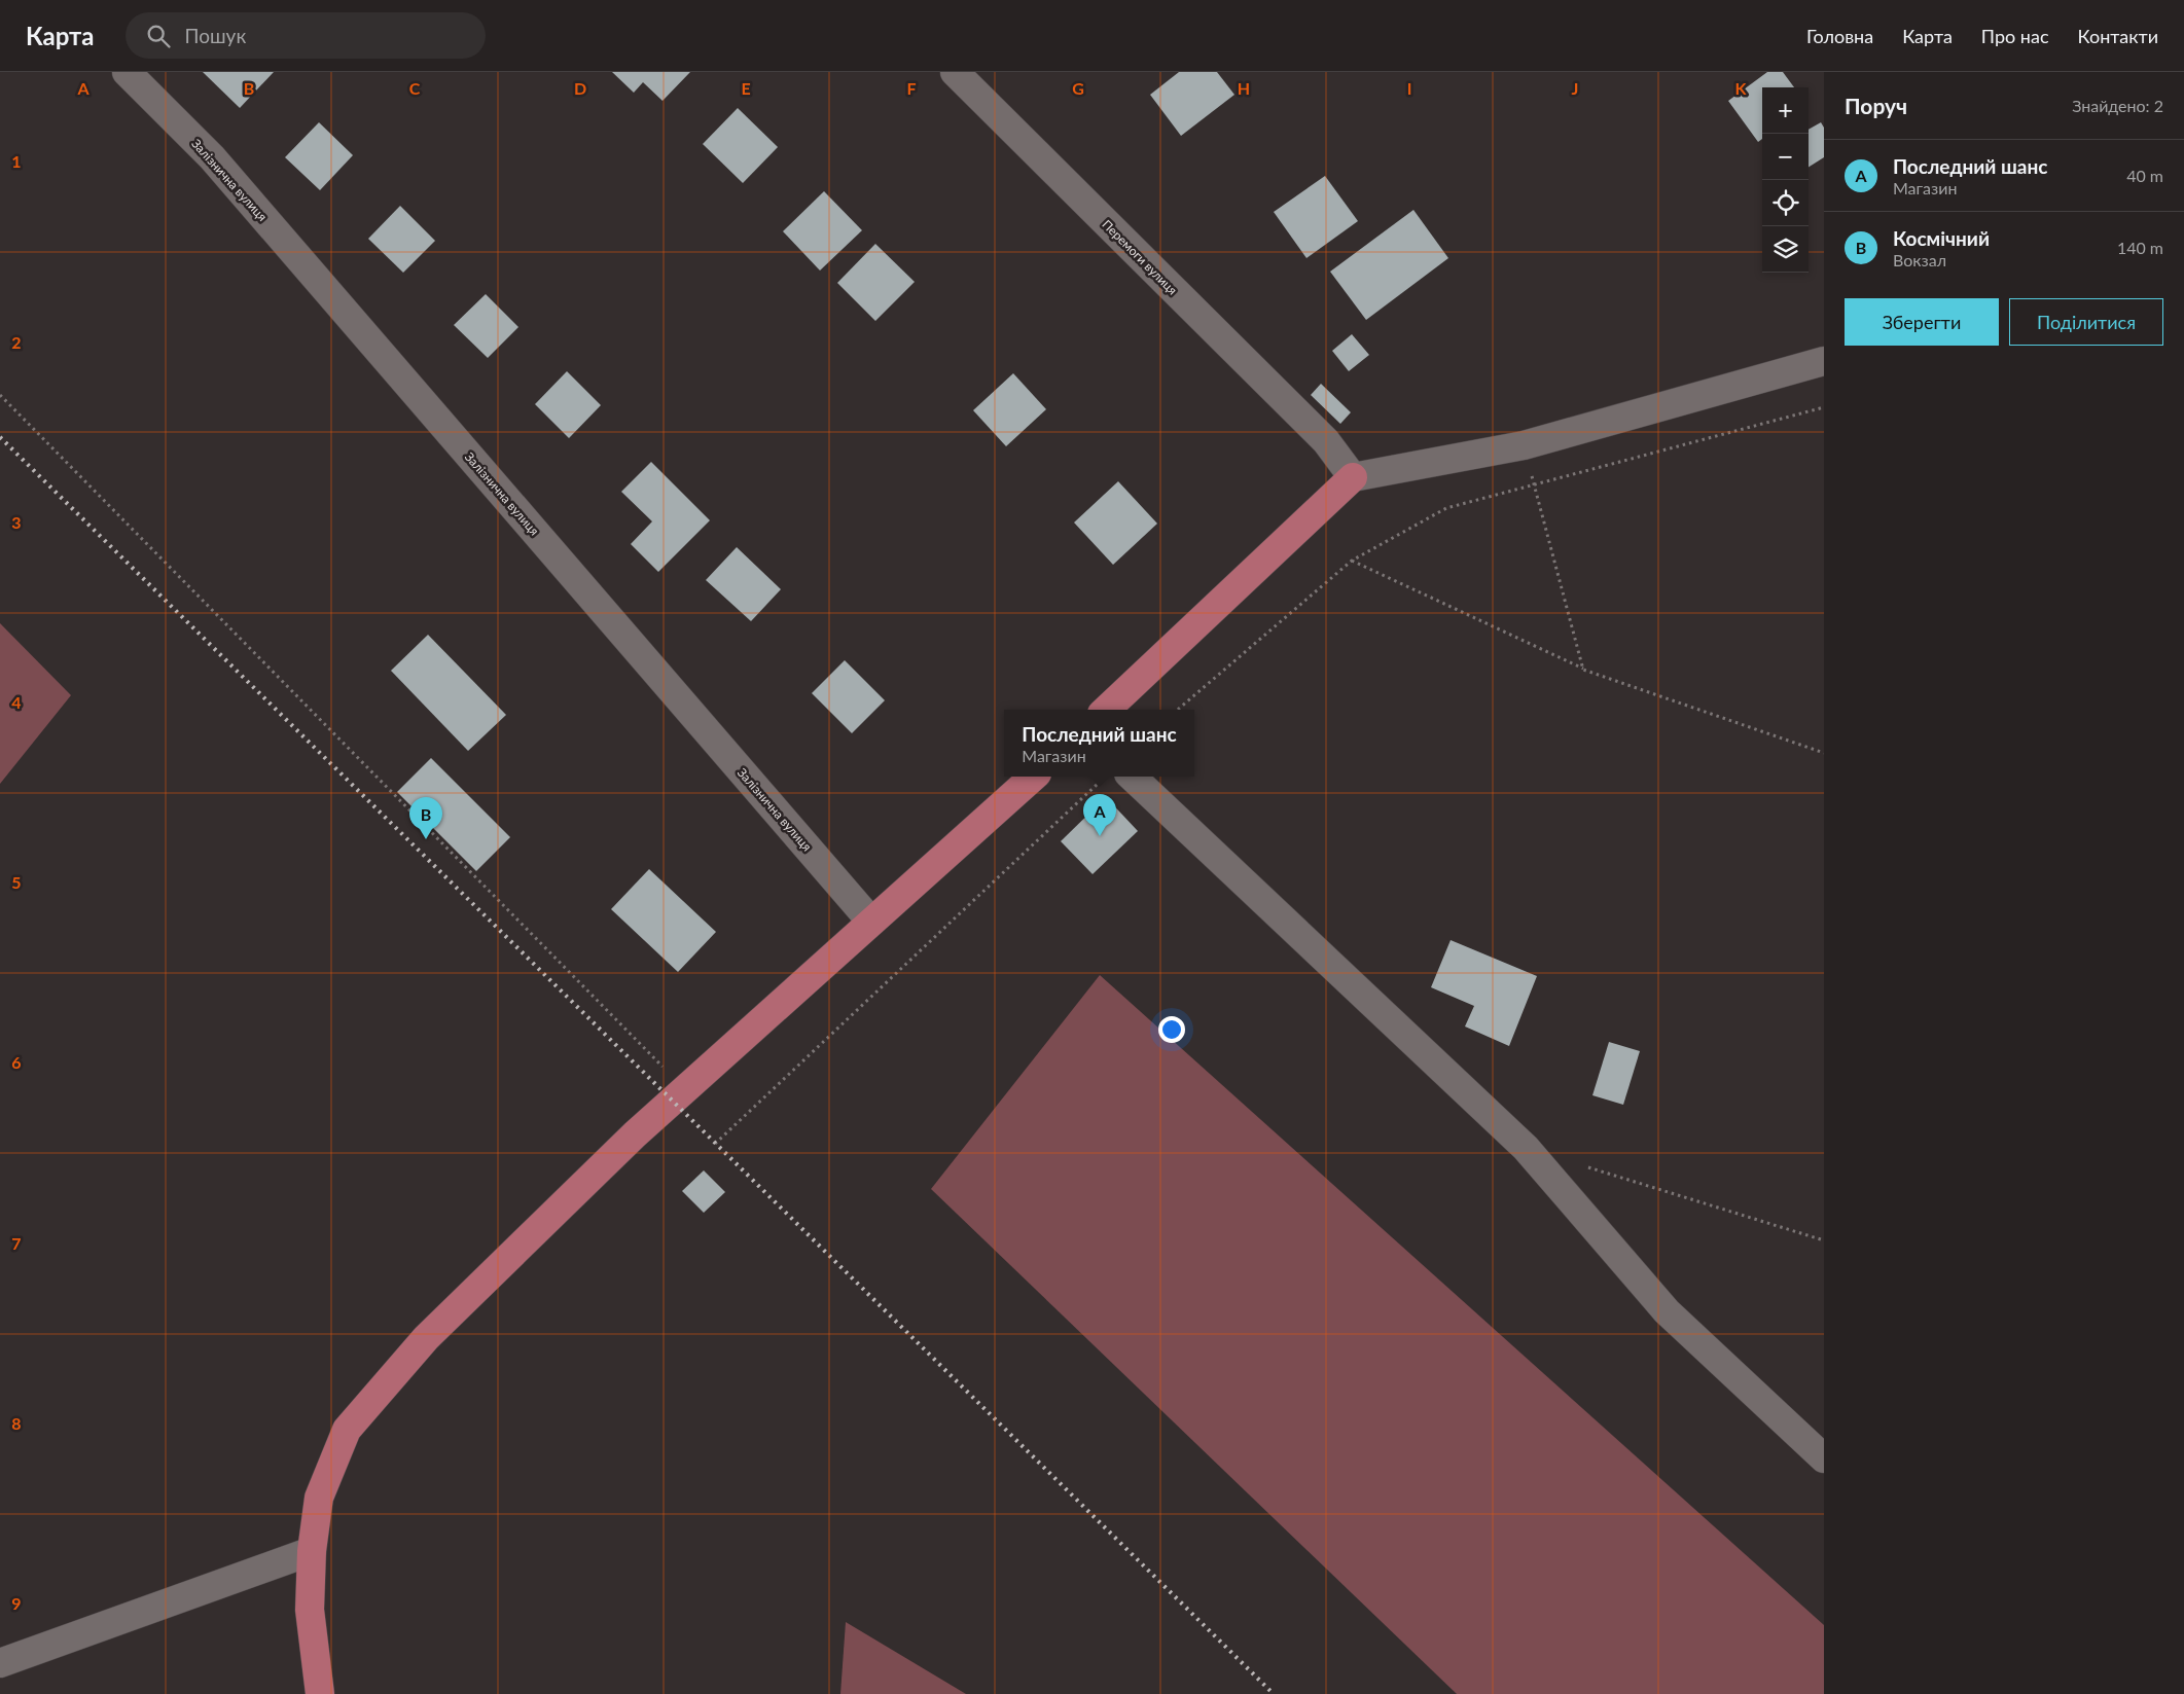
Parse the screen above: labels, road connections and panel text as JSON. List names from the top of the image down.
{
  "streets": {
    "street": ["Залізнична вулиця", "Перемоги вулиця"]
  },
  "page": {
    "header": "Карта",
    "search": "Пошук",
    "nav": [
      "Головна",
      "Карта",
      "Про нас",
      "Контакти"
    ],
    "heading": ["Поруч", "Знайдено: 2"],
    "map_buttons": ["+", "−"],
    "list": [
      {
        "mark": "A",
        "name": "Последний шанс",
        "note": "Магазин",
        "value": "40 m"
      },
      {
        "mark": "B",
        "name": "Космічний",
        "note": "Вокзал",
        "value": "140 m"
      }
    ],
    "buttons": ["Зберегти", "Поділитися"],
    "popup": ["Последний шанс", "Магазин"],
    "pins": ["A", "B"]
  },
  "grid": {
    "columns": [
      "A",
      "B",
      "C",
      "D",
      "E",
      "F",
      "G",
      "H",
      "I",
      "J",
      "K"
    ],
    "rows": [
      "1",
      "2",
      "3",
      "4",
      "5",
      "6",
      "7",
      "8",
      "9"
    ]
  }
}
